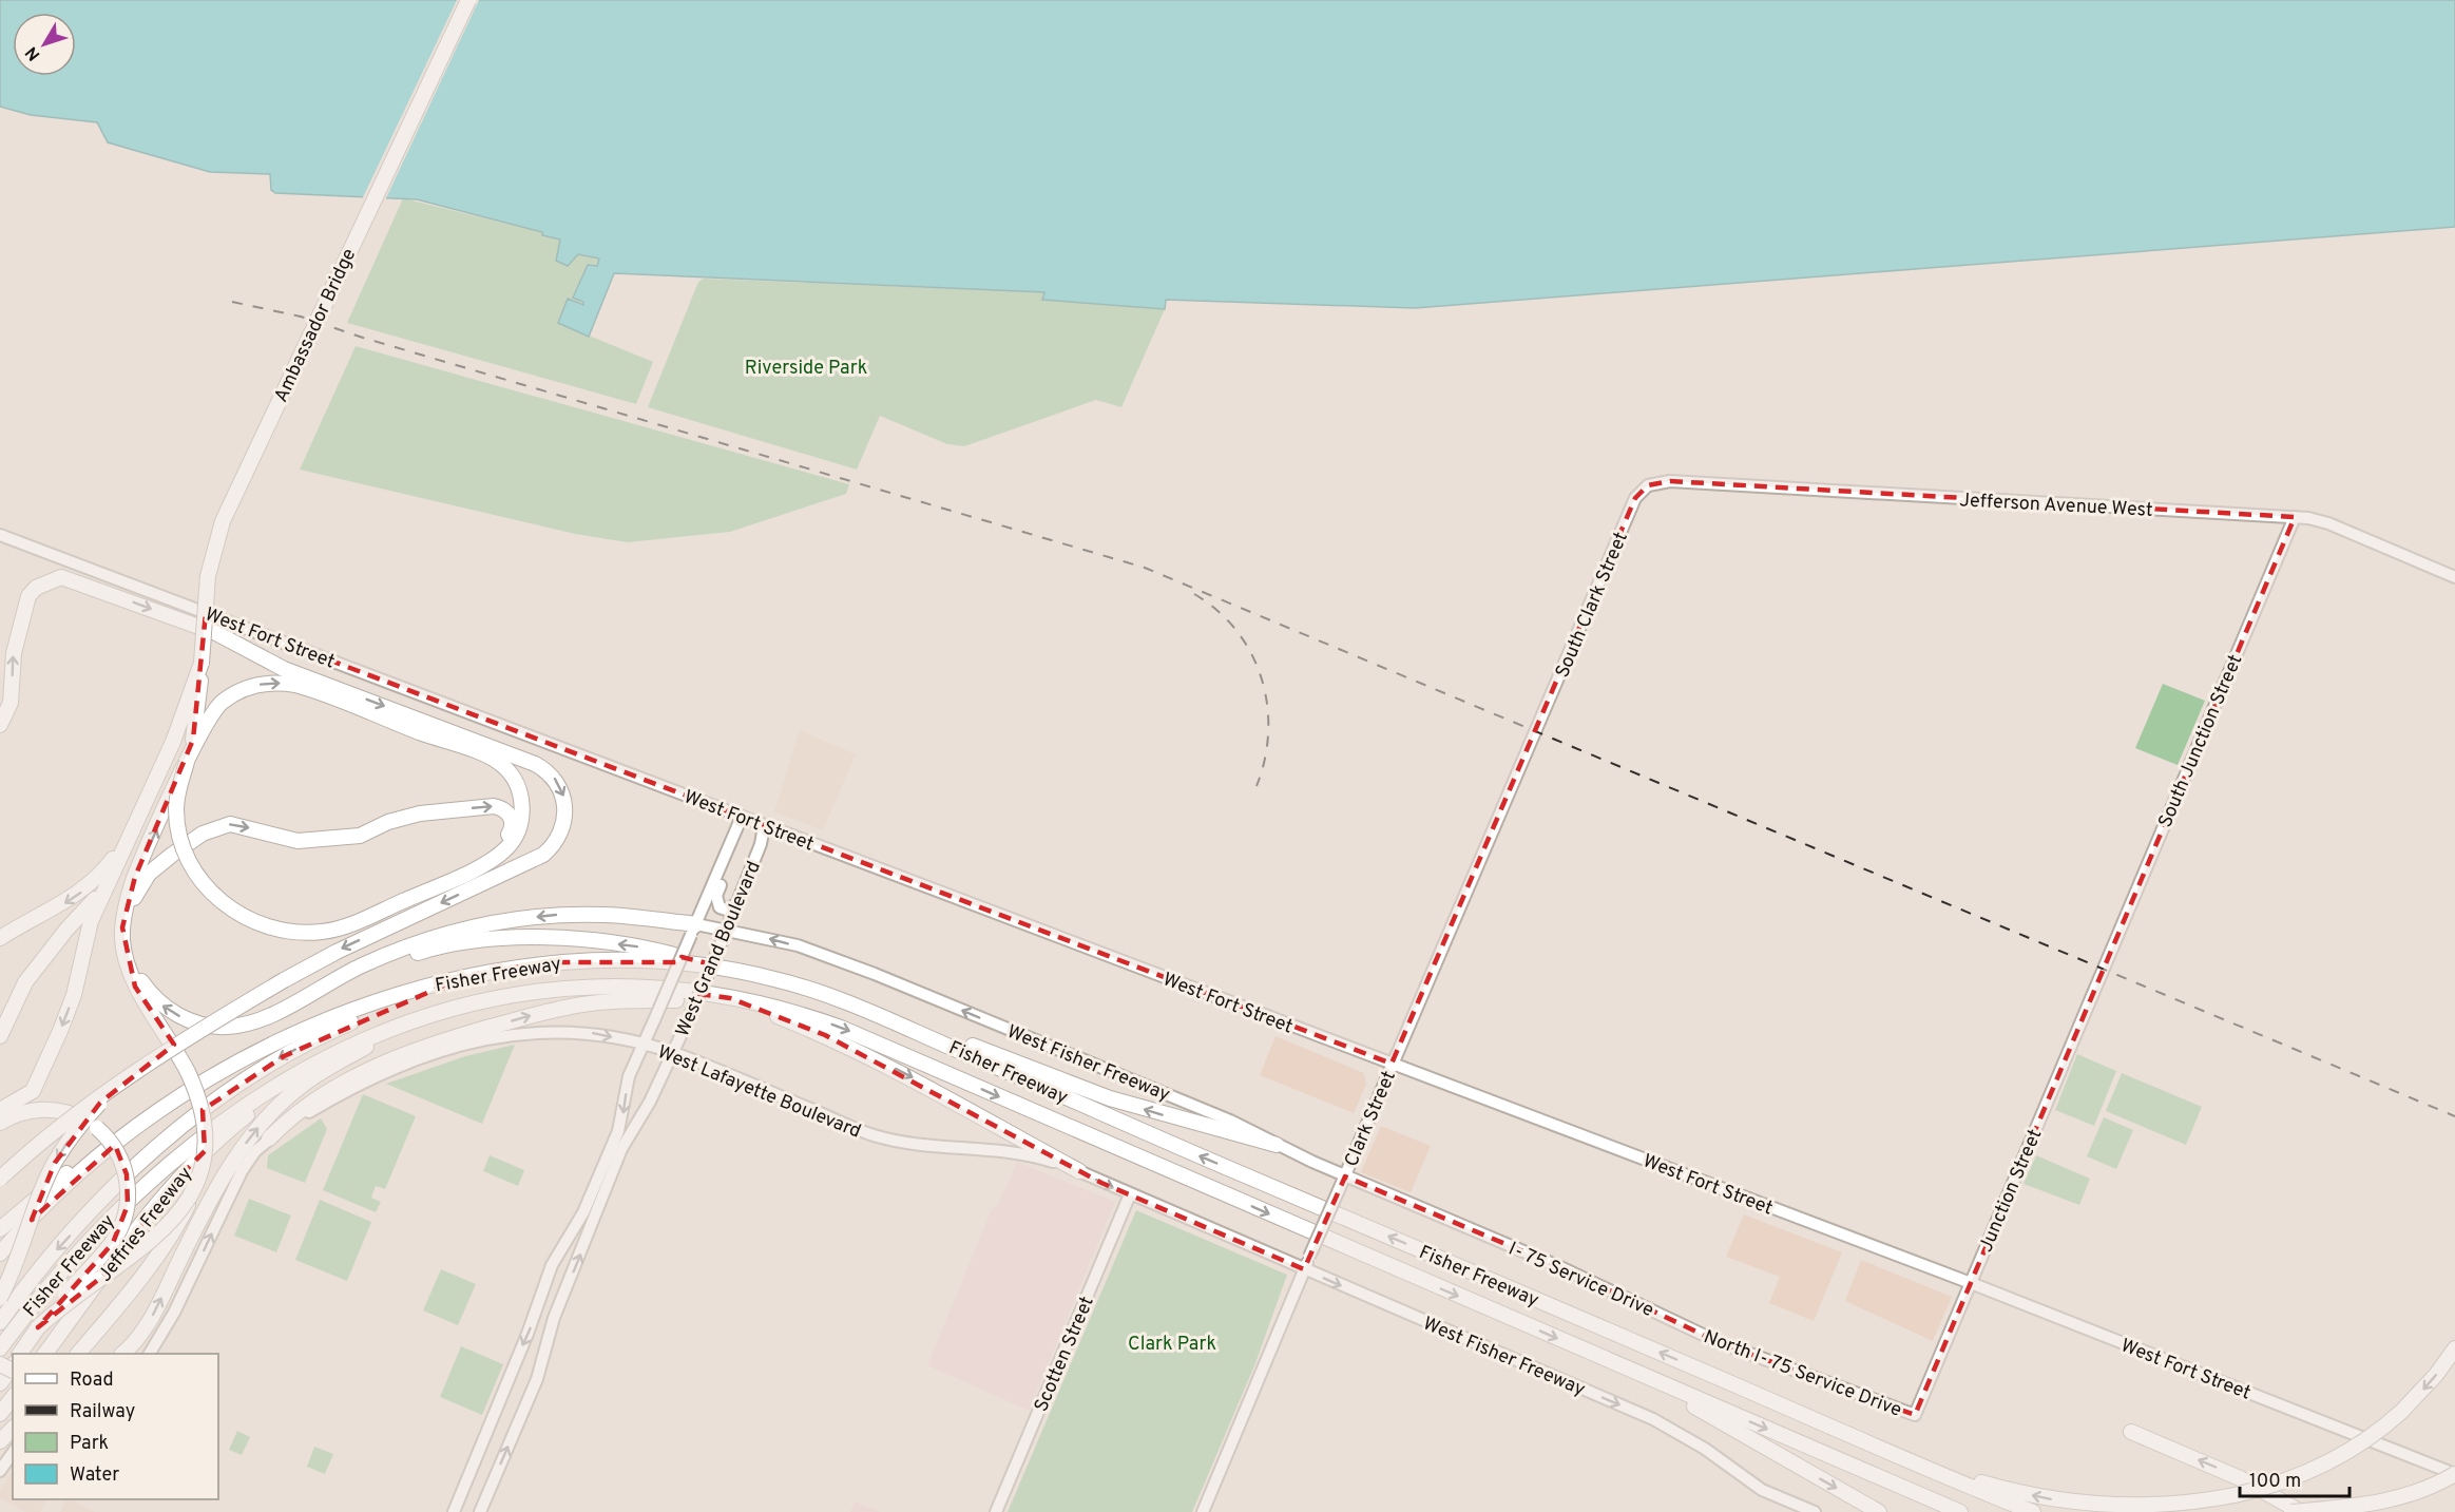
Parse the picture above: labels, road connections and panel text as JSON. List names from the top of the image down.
{
  "streets": {
    "highway": ["Ambassador Bridge", "Fisher Freeway", "Jeffries Freeway"],
    "street": [
      "Jefferson Avenue West",
      "South Clark Street",
      "West Fort Street",
      "South Junction Street",
      "West Grand Boulevard",
      "West Fisher Freeway",
      "West Lafayette Boulevard",
      "Clark Street",
      "Junction Street",
      "I- 75 Service Drive",
      "Scotten Street",
      "North I- 75 Service Drive"
    ]
  },
  "crossings": [
    ["Jefferson Avenue West", "South Clark Street"],
    ["Jefferson Avenue West", "South Junction Street"],
    ["South Clark Street", "Clark Street"],
    ["West Fort Street", "West Grand Boulevard"],
    ["West Fort Street", "Clark Street"],
    ["West Fort Street", "Junction Street"],
    ["South Junction Street", "Junction Street"],
    ["West Grand Boulevard", "West Fisher Freeway"],
    ["West Grand Boulevard", "West Lafayette Boulevard"],
    ["Fisher Freeway", "Jeffries Freeway"],
    ["West Fisher Freeway", "West Lafayette Boulevard"],
    ["West Fisher Freeway", "Clark Street"],
    ["West Fisher Freeway", "I- 75 Service Drive"],
    ["West Fisher Freeway", "Scotten Street"],
    ["Junction Street", "North I- 75 Service Drive"],
    ["I- 75 Service Drive", "North I- 75 Service Drive"]
  ],
  "one_way": ["West Lafayette Boulevard"],
  "parks": ["Riverside Park", "Clark Park"],
  "legend": [
    "Road",
    "Railway",
    "Park",
    "Water"
  ],
  "scale_bar": "100 m",
  "north": "bottom left"
}
